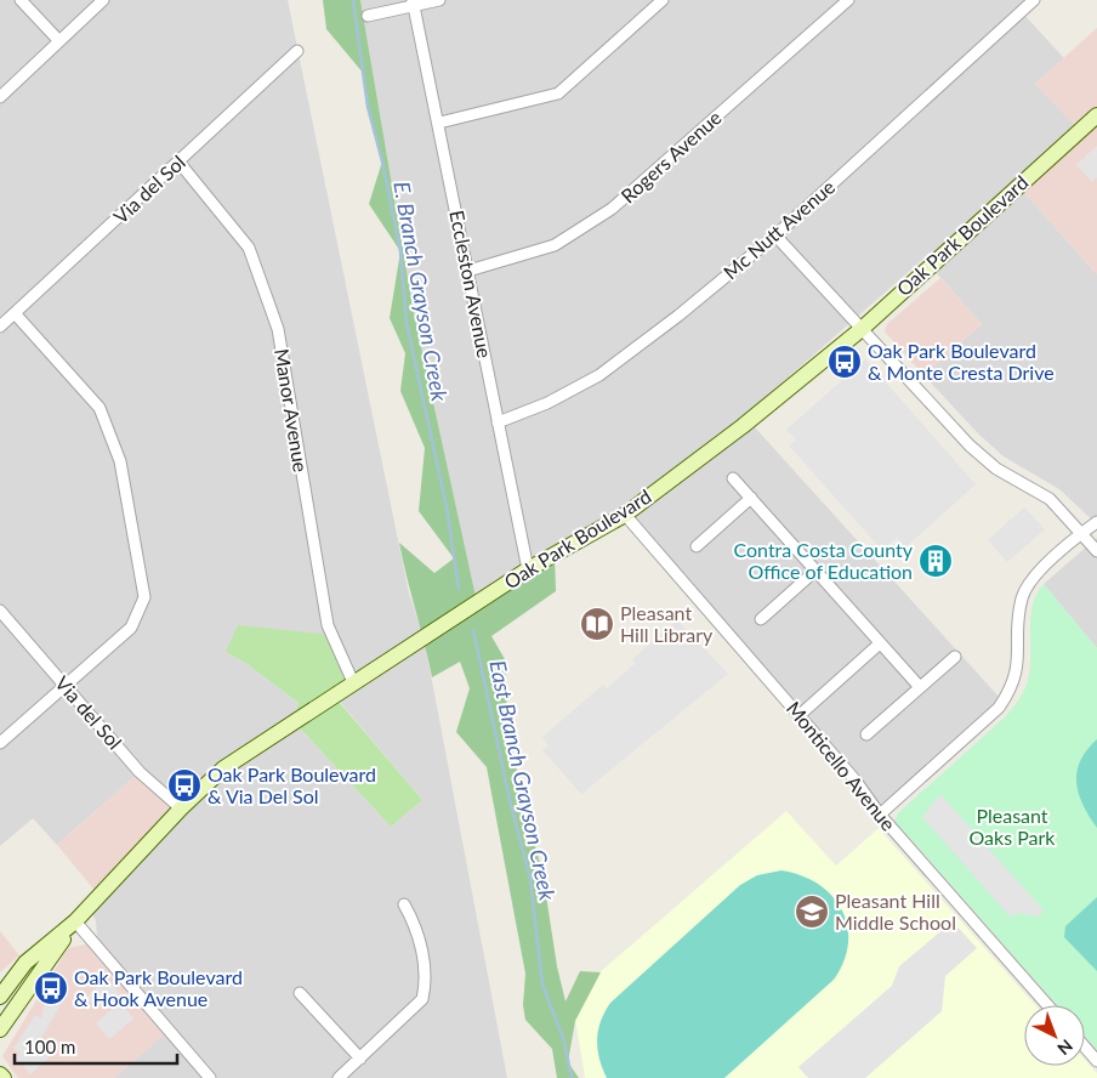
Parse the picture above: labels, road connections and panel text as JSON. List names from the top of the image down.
{
  "streets": {
    "street": [
      "Rogers Avenue",
      "Via del Sol",
      "Mc Nutt Avenue",
      "Oak Park Boulevard",
      "Eccleston Avenue",
      "Manor Avenue",
      "Monticello Avenue"
    ]
  },
  "crossings": [
    ["Rogers Avenue", "Eccleston Avenue"],
    ["Via del Sol", "Oak Park Boulevard"],
    ["Via del Sol", "Manor Avenue"],
    ["Mc Nutt Avenue", "Eccleston Avenue"],
    ["Oak Park Boulevard", "Eccleston Avenue"],
    ["Oak Park Boulevard", "Manor Avenue"],
    ["Oak Park Boulevard", "Monticello Avenue"]
  ],
  "water": ["E. Branch Grayson Creek", "East Branch Grayson Creek"],
  "parks": ["Pleasant Oaks Park"],
  "places": {
    "bus stop": ["Oak Park Boulevard & Monte Cresta Drive", "Oak Park Boulevard & Via Del Sol", "Oak Park Boulevard & Hook Avenue"],
    "building": ["Contra Costa County Office of Education"],
    "library": ["Pleasant Hill Library"],
    "school or university": ["Pleasant Hill Middle School"]
  },
  "scale_bar": "100 m",
  "north": "bottom right"
}
